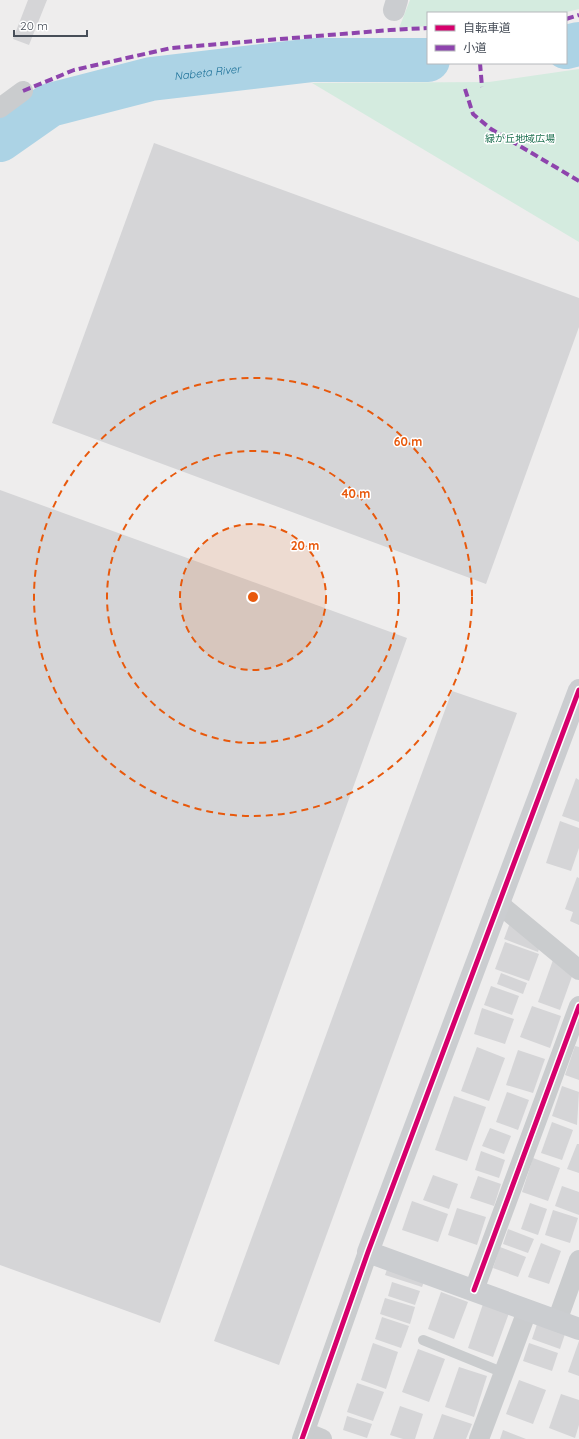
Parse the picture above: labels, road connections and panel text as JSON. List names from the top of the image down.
{
  "water": ["Nabeta River"],
  "parks": ["緑が丘地域広場"],
  "legend": ["自転車道", "小道"],
  "scale_bar": "20 m",
  "rings": ["60 m", "40 m", "20 m"]
}
